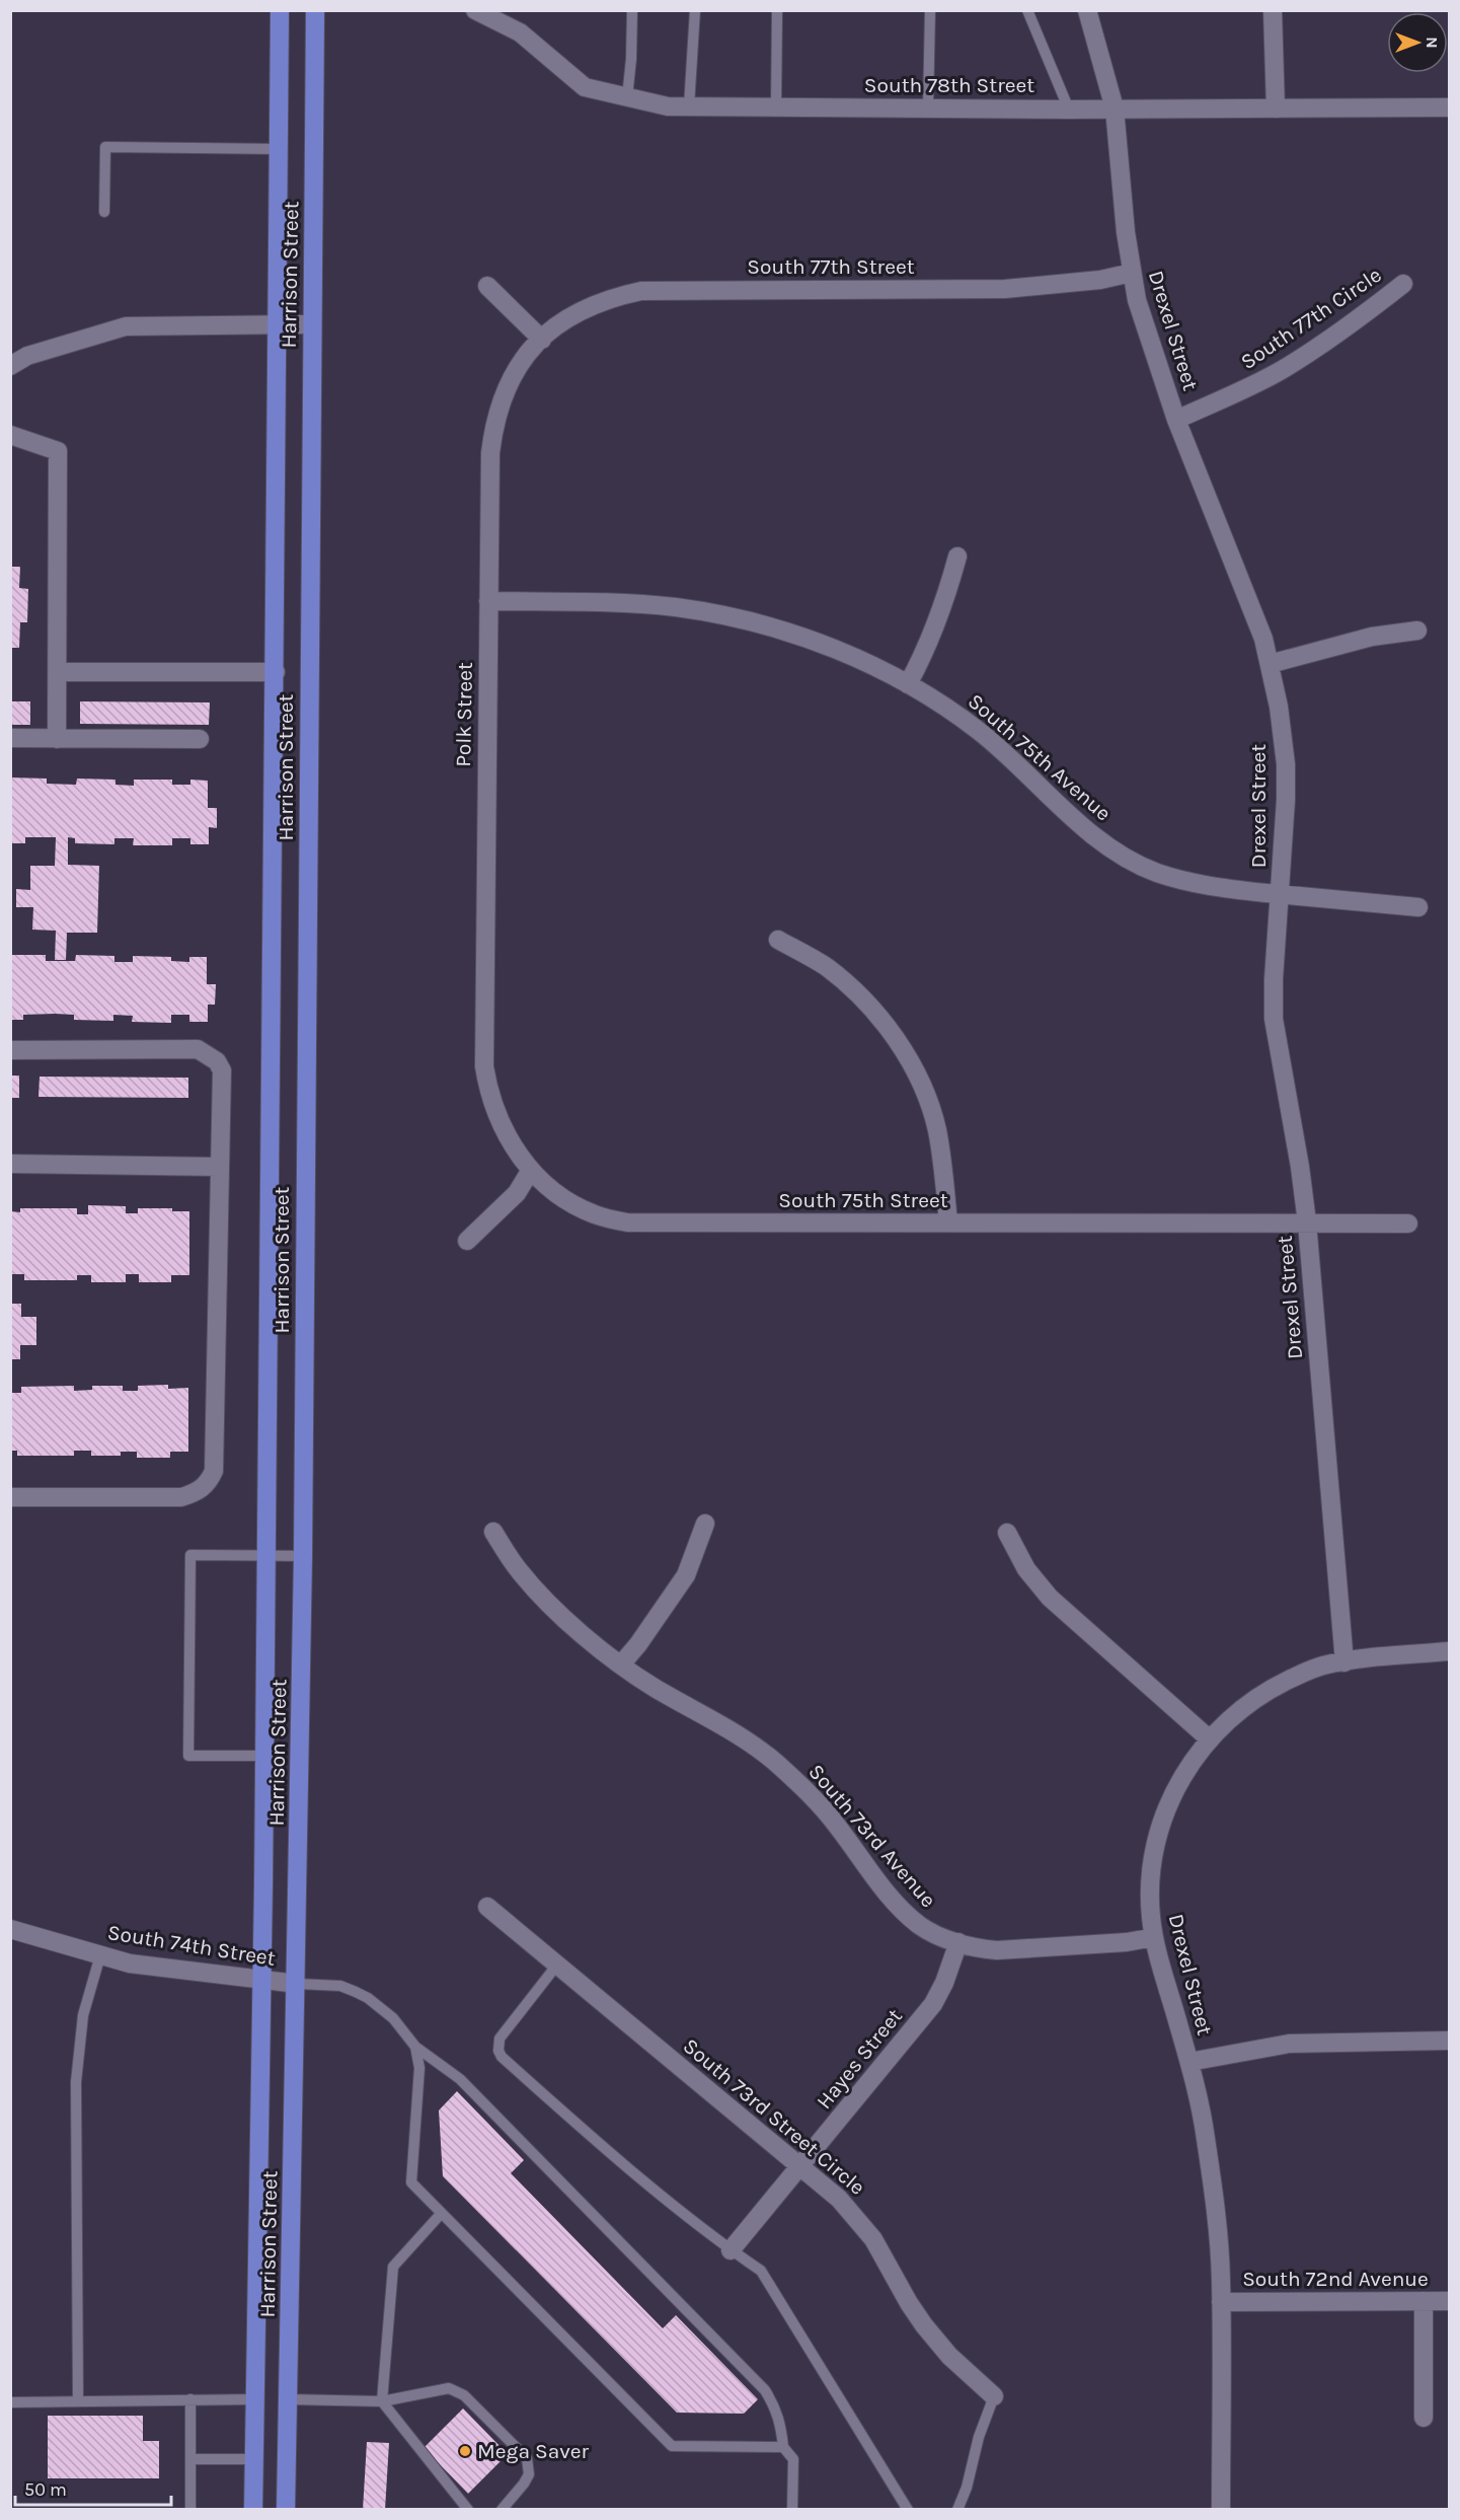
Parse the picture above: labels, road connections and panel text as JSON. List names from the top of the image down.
{
  "streets": {
    "main road": ["Harrison Street"],
    "street": [
      "South 78th Street",
      "South 77th Street",
      "South 77th Circle",
      "Drexel Street",
      "Polk Street",
      "South 75th Avenue",
      "South 75th Street",
      "South 73rd Avenue",
      "South 74th Street",
      "Hayes Street",
      "South 73rd Street Circle",
      "South 72nd Avenue"
    ]
  },
  "crossings": [
    ["South 78th Street", "Drexel Street"],
    ["South 77th Street", "Drexel Street"],
    ["South 77th Street", "Polk Street"],
    ["Harrison Street", "South 74th Street"],
    ["South 77th Circle", "Drexel Street"],
    ["Drexel Street", "South 75th Avenue"],
    ["Drexel Street", "South 75th Street"],
    ["Drexel Street", "South 73rd Avenue"],
    ["Drexel Street", "South 72nd Avenue"],
    ["Polk Street", "South 75th Avenue"],
    ["Polk Street", "South 75th Street"],
    ["South 73rd Avenue", "Hayes Street"],
    ["Hayes Street", "South 73rd Street Circle"]
  ],
  "places": ["Mega Saver"],
  "scale_bar": "50 m",
  "north": "right"
}
